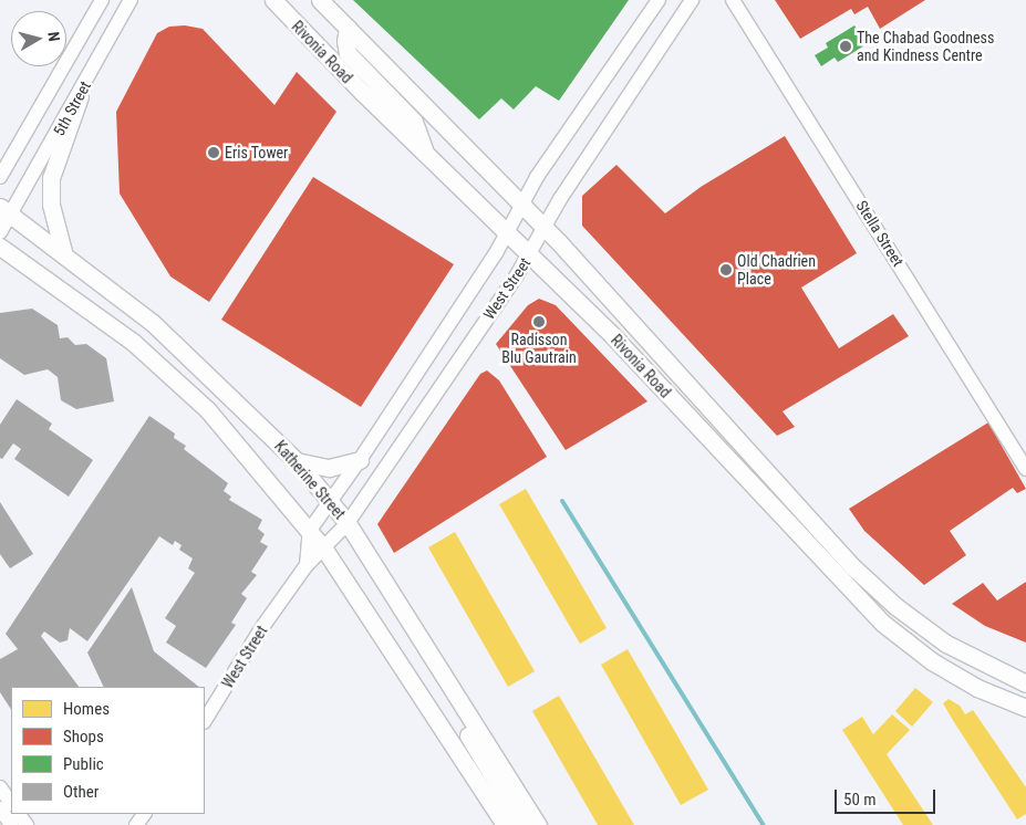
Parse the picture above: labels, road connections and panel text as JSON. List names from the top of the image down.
{
  "streets": {
    "main road": ["Rivonia Road", "Katherine Street"],
    "street": ["5th Street", "Stella Street", "West Street"]
  },
  "crossings": [
    ["Rivonia Road", "West Street"],
    ["5th Street", "Katherine Street"],
    ["West Street", "Katherine Street"]
  ],
  "places": [
    "The Chabad Goodness and Kindness Centre",
    "Eris Tower",
    "Old Chadrien Place",
    "Radisson Blu Gautrain"
  ],
  "legend": [
    "Homes",
    "Shops",
    "Public",
    "Other"
  ],
  "scale_bar": "50 m",
  "north": "right"
}
